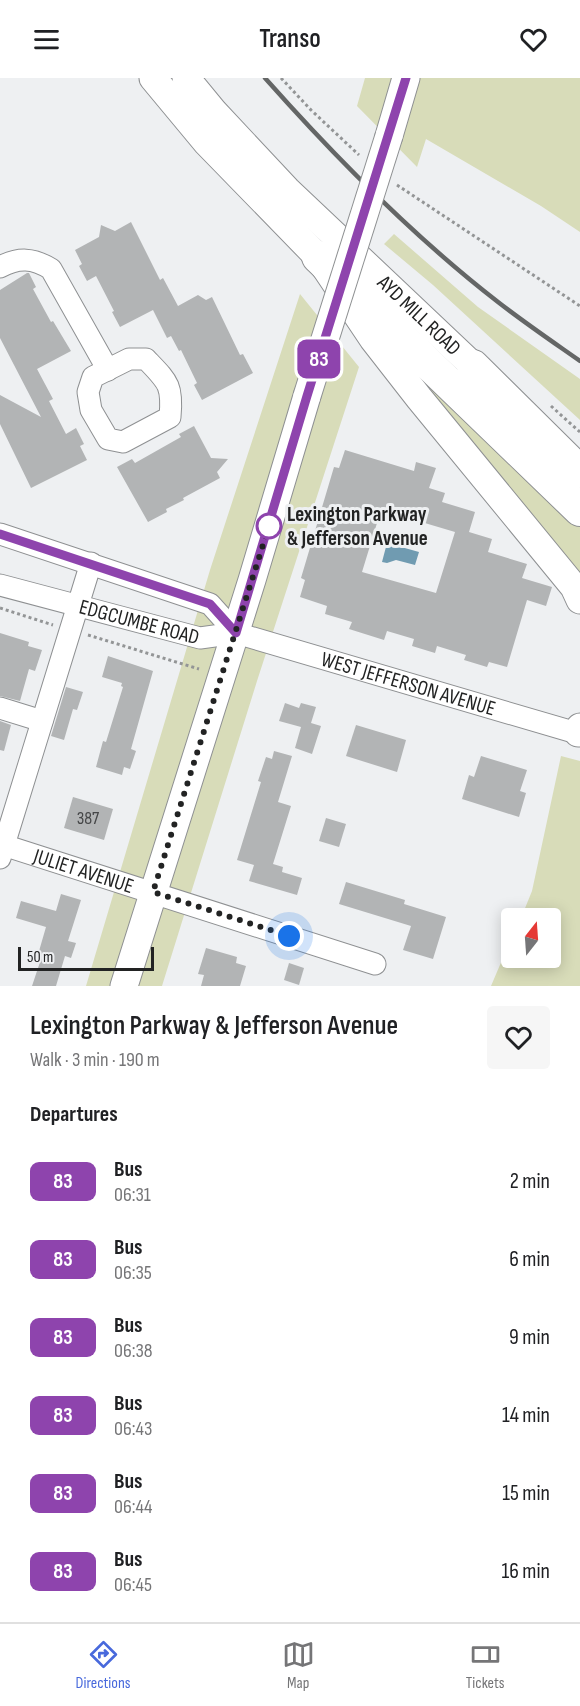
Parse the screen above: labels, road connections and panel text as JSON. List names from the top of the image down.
{
  "streets": {
    "highway": ["AYD MILL ROAD"],
    "street": ["EDGCUMBE ROAD", "WEST JEFFERSON AVENUE", "JULIET AVENUE"]
  },
  "crossings": [
    ["EDGCUMBE ROAD", "WEST JEFFERSON AVENUE"]
  ],
  "places": ["Lexington Parkway & Jefferson Avenue"],
  "lines": ["bus line 83"],
  "house_numbers": ["387"],
  "scale_bar": "50 m",
  "north": "top",
  "page": {
    "header": "Transo",
    "on_map": "83",
    "scale": "50 m",
    "heading": [
      ["Lexington Parkway & Jefferson Avenue", "Walk · 3 min · 190 m"],
      "Departures"
    ],
    "list": [
      {
        "mark": "83",
        "name": "Bus",
        "note": "06:31",
        "value": "2 min"
      },
      {
        "mark": "83",
        "name": "Bus",
        "note": "06:35",
        "value": "6 min"
      },
      {
        "mark": "83",
        "name": "Bus",
        "note": "06:38",
        "value": "9 min"
      },
      {
        "mark": "83",
        "name": "Bus",
        "note": "06:43",
        "value": "14 min"
      },
      {
        "mark": "83",
        "name": "Bus",
        "note": "06:44",
        "value": "15 min"
      },
      {
        "mark": "83",
        "name": "Bus",
        "note": "06:45",
        "value": "16 min"
      }
    ],
    "tabs": ["Directions", "Map", "Tickets"]
  }
}
